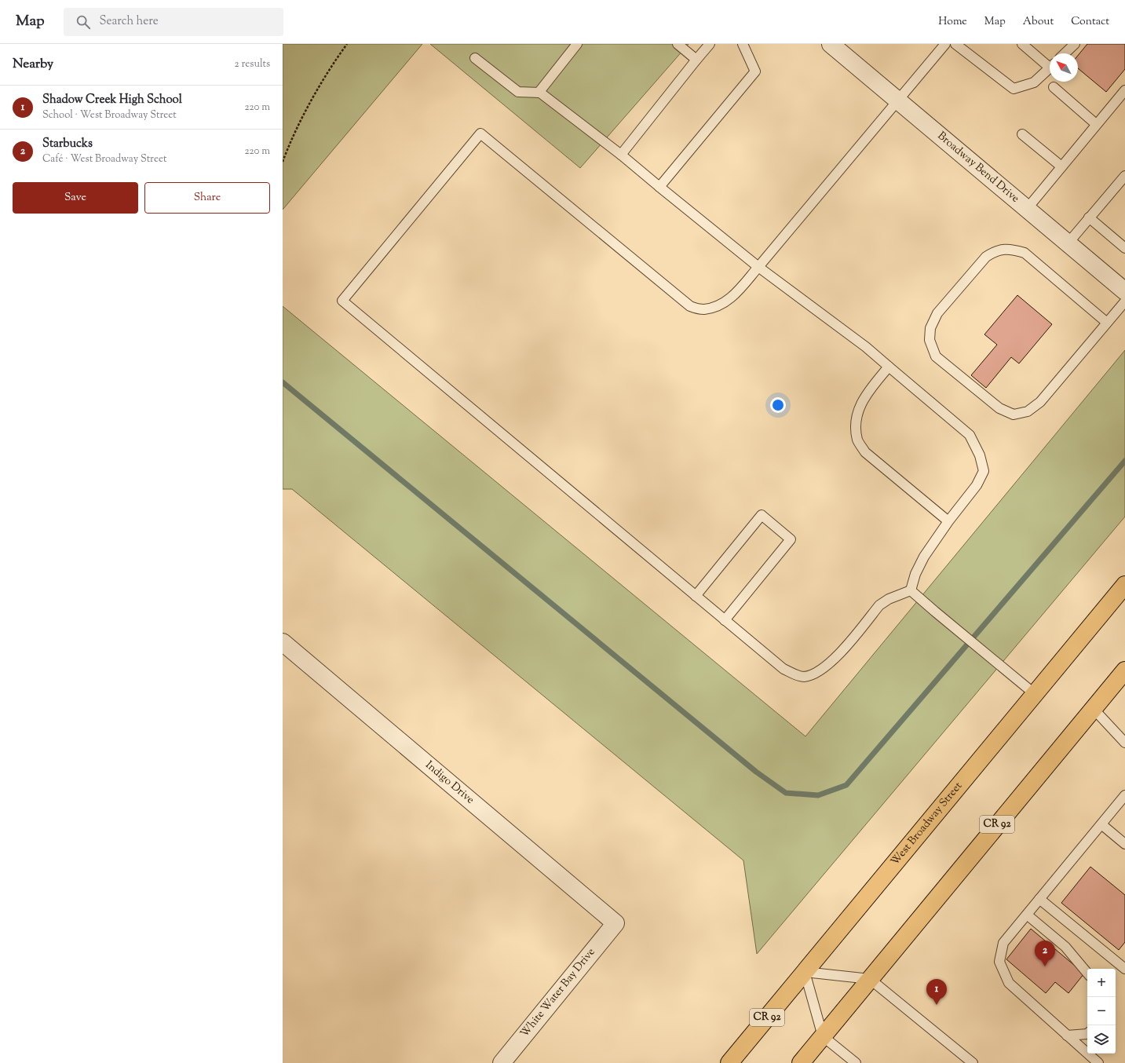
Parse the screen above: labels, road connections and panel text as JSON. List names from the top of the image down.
{
  "streets": {
    "main road": ["West Broadway Street", "CR 92"],
    "street": ["Broadway Bend Drive", "Indigo Drive", "White Water Bay Drive"]
  },
  "crossings": [
    ["Indigo Drive", "White Water Bay Drive"]
  ],
  "north": "top left",
  "page": {
    "header": "Map",
    "search": "Search here",
    "nav": [
      "Home",
      "Map",
      "About",
      "Contact"
    ],
    "heading": ["Nearby", "2 results"],
    "list": [
      {
        "mark": "1",
        "name": "Shadow Creek High School",
        "note": "School · West Broadway Street",
        "value": "220 m"
      },
      {
        "mark": "2",
        "name": "Starbucks",
        "note": "Café · West Broadway Street",
        "value": "220 m"
      }
    ],
    "buttons": ["Save", "Share"],
    "pins": ["2", "1"],
    "map_buttons": ["+", "−"]
  }
}
